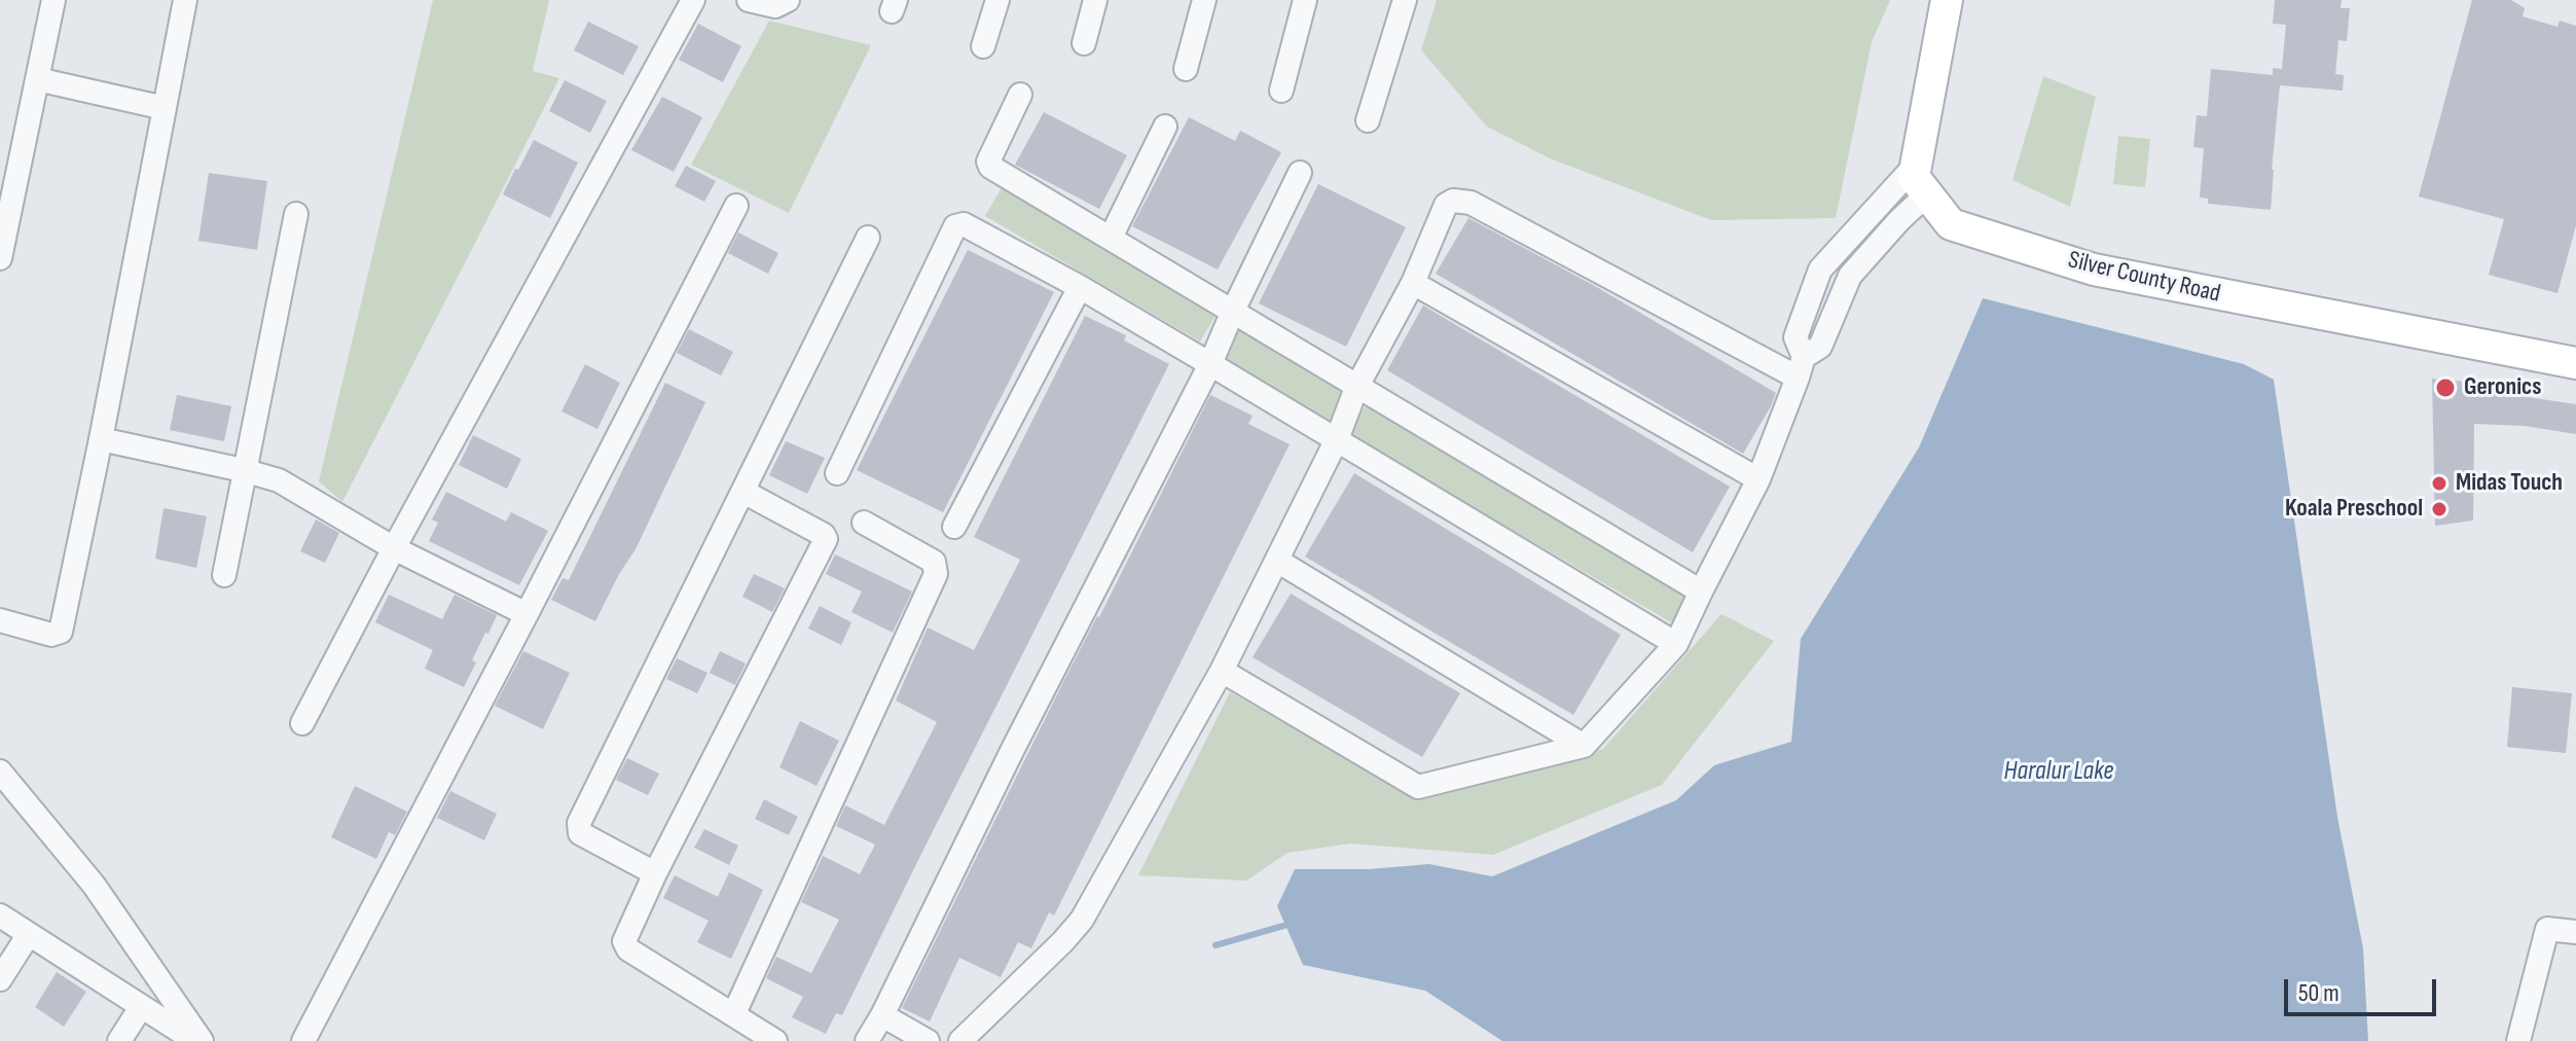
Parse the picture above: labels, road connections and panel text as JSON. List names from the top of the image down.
{
  "streets": {
    "street": ["Silver County Road"]
  },
  "water": ["Haralur Lake"],
  "places": ["Geronics", "Midas Touch", "Koala Preschool"],
  "scale_bar": "50 m"
}
